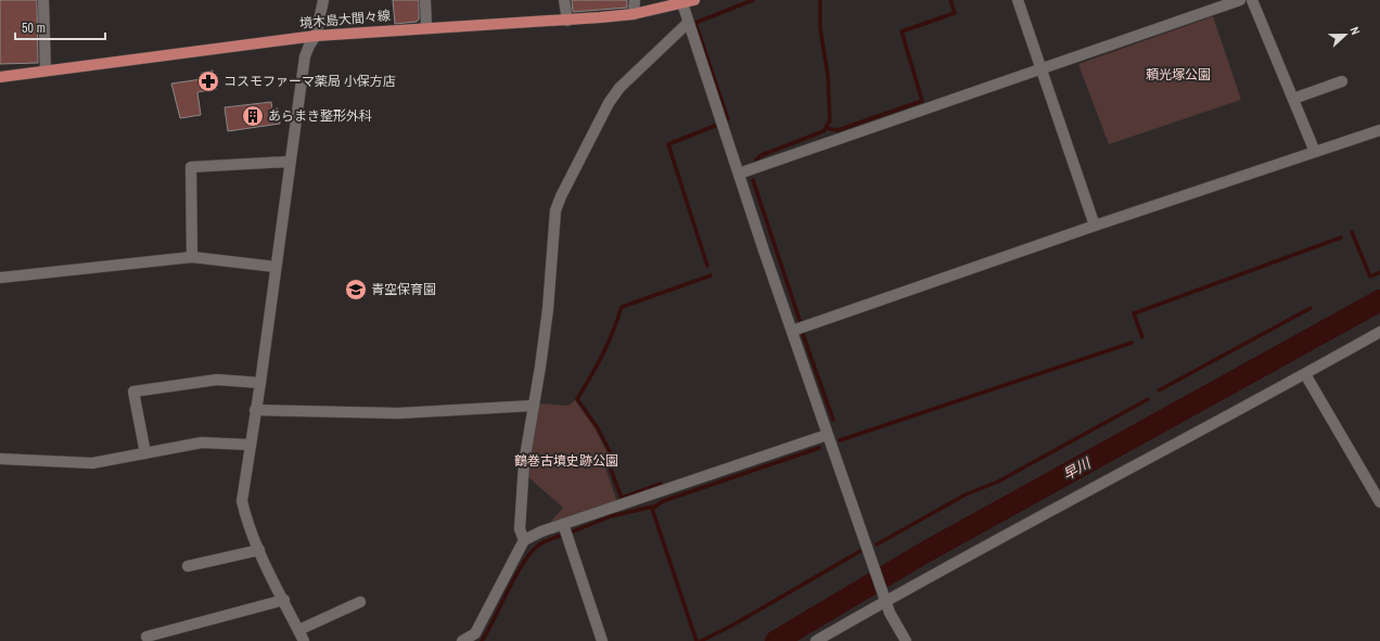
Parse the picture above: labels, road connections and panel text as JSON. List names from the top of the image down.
{
  "streets": {
    "main road": ["境木島大間々線"]
  },
  "water": ["早川"],
  "parks": ["頼光塚公園", "鶴巻古墳史跡公園"],
  "places": {
    "pharmacy": ["コスモファーマ薬局 小保方店"],
    "building": ["あらまき整形外科"],
    "school or university": ["青空保育園"]
  },
  "scale_bar": "50 m",
  "north": "right"
}
